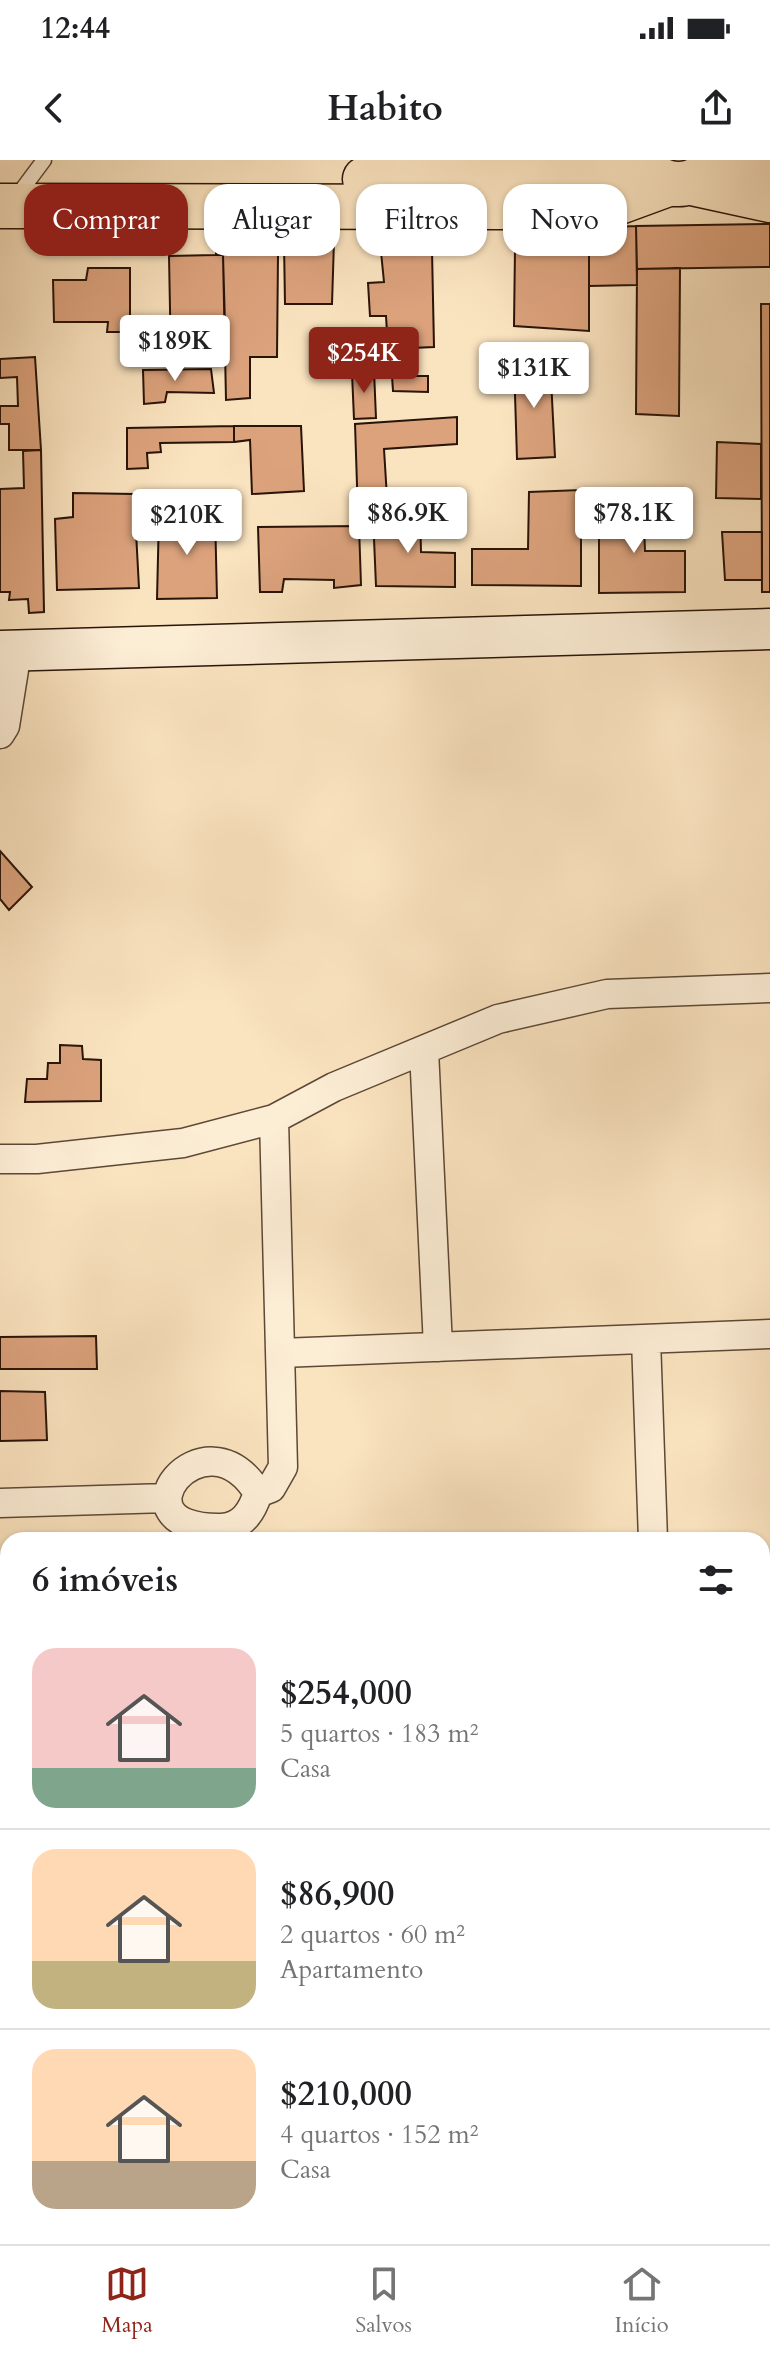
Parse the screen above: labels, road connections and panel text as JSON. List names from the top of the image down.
{
  "page": {
    "status": "12:44",
    "header": "Habito",
    "chip": [
      "Comprar",
      "Alugar",
      "Filtros",
      "Novo"
    ],
    "price": [
      "$189K",
      "$254K",
      "$131K",
      "$86.9K",
      "$78.1K",
      "$210K"
    ],
    "heading": "6 imóveis",
    "list": [
      {
        "name": "$254,000",
        "note": "5 quartos · 183 m² · Casa"
      },
      {
        "name": "$86,900",
        "note": "2 quartos · 60 m² · Apartamento"
      },
      {
        "name": "$210,000",
        "note": "4 quartos · 152 m² · Casa"
      }
    ],
    "tabs": ["Mapa", "Salvos", "Início"]
  }
}
